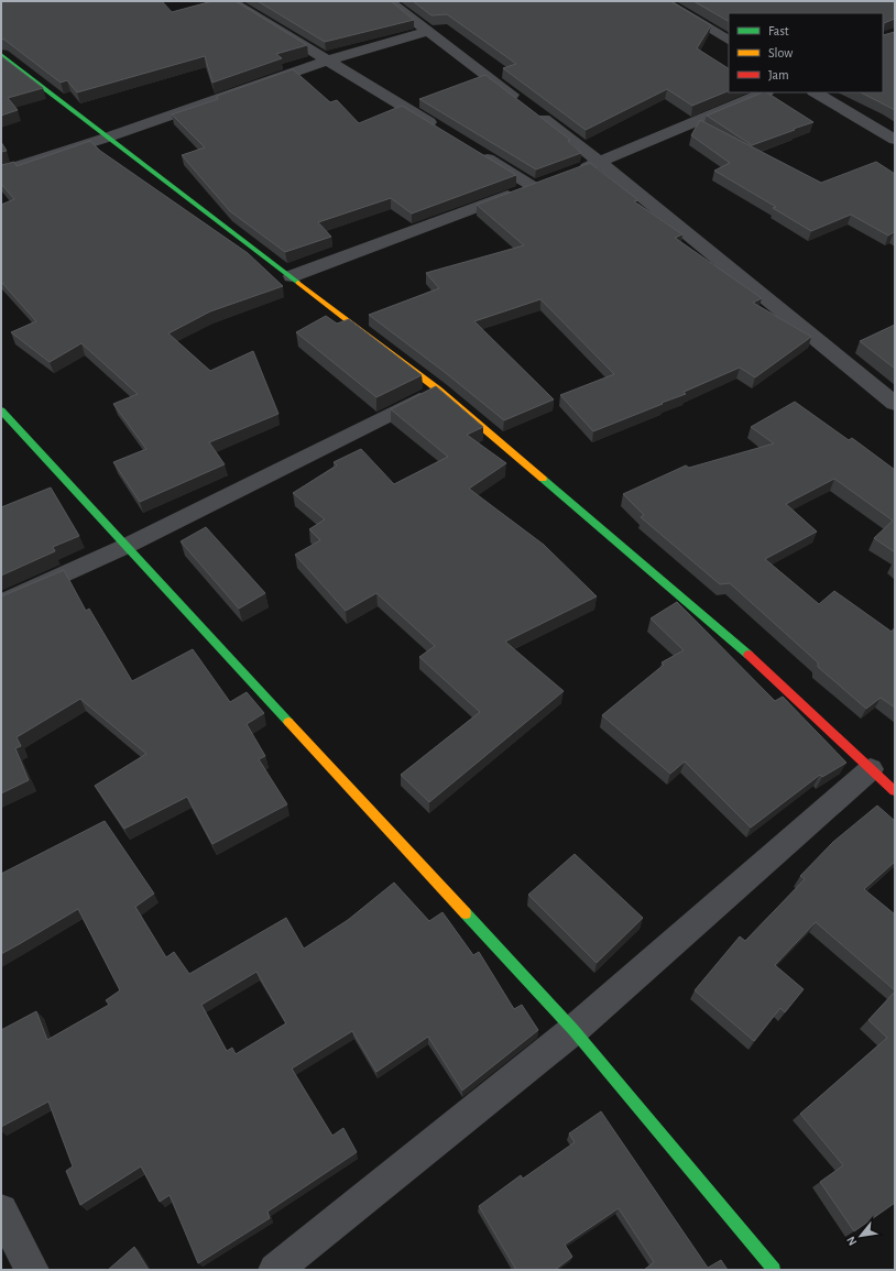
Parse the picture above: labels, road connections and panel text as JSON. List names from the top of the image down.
{
  "legend": ["Fast", "Slow", "Jam"],
  "north": "bottom left"
}
